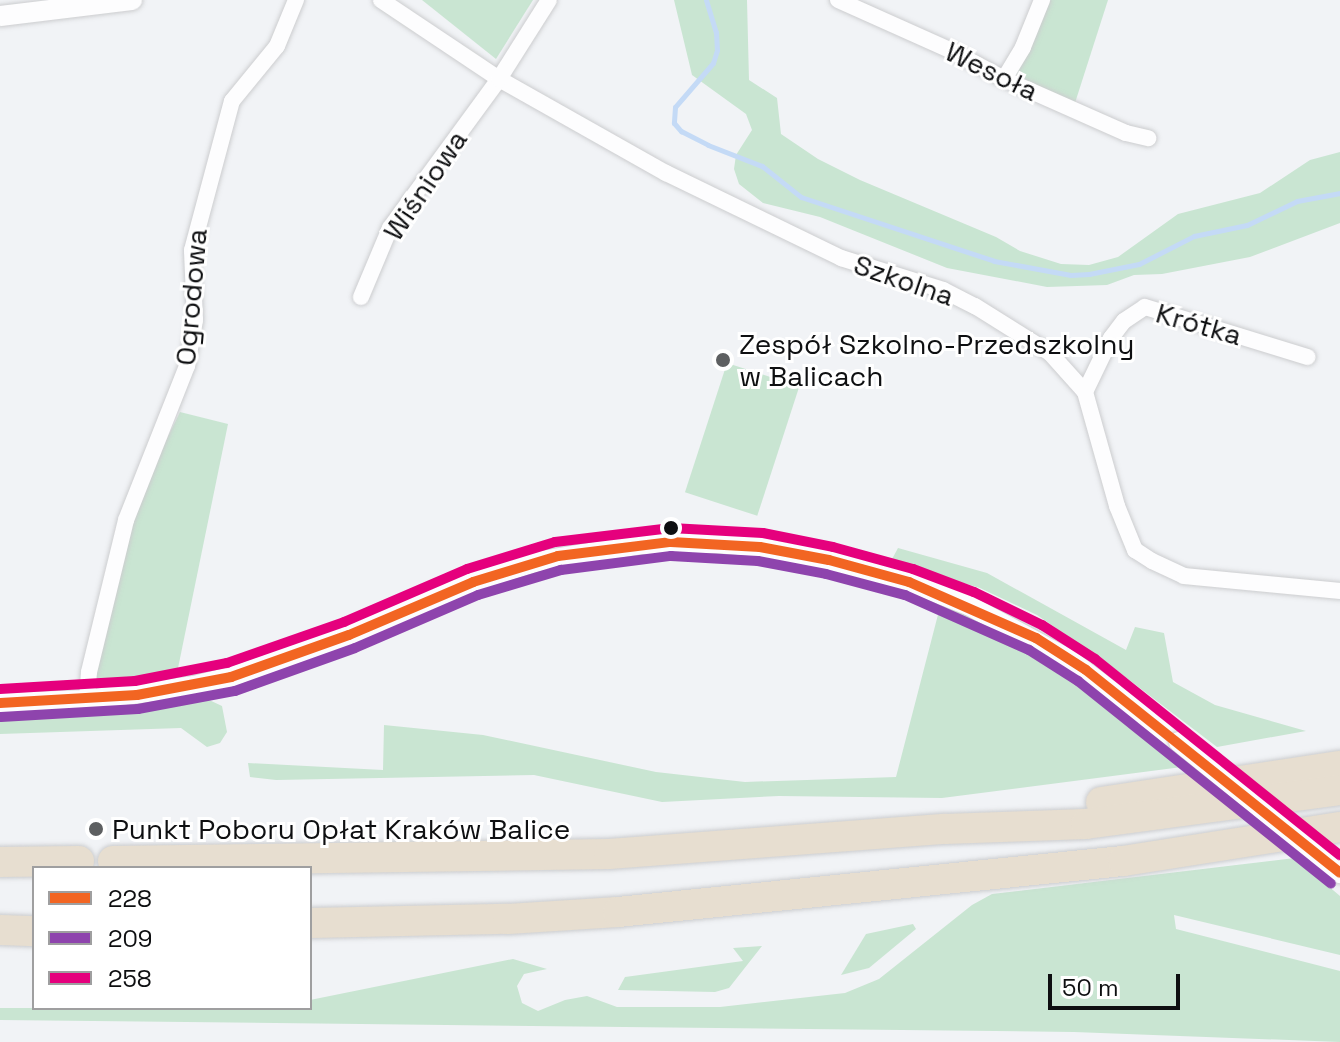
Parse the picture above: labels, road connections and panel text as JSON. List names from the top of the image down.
{
  "streets": {
    "street": [
      "Wesoła",
      "Wiśniowa",
      "Szkolna",
      "Ogrodowa",
      "Krótka"
    ]
  },
  "crossings": [
    ["Wiśniowa", "Szkolna"],
    ["Szkolna", "Krótka"]
  ],
  "places": ["Zespół Szkolno-Przedszkolny w Balicach", "Punkt Poboru Opłat Kraków Balice"],
  "lines": ["transit line 258", "transit line 228", "transit line 209"],
  "legend": ["228", "209", "258"],
  "scale_bar": "50 m"
}
